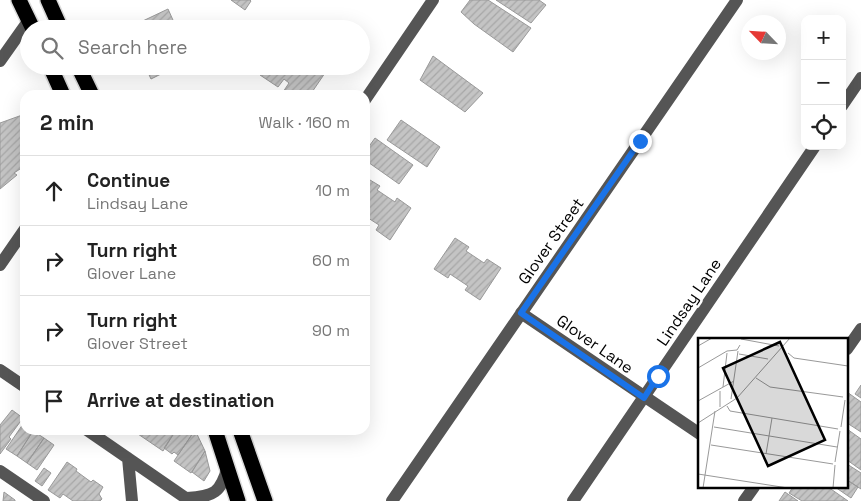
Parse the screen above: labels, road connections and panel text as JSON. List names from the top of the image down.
{
  "streets": {
    "street": ["Glover Street", "Lindsay Lane", "Glover Lane"]
  },
  "crossings": [
    ["Glover Street", "Glover Lane"],
    ["Lindsay Lane", "Glover Lane"]
  ],
  "north": "top left",
  "page": {
    "map_buttons": ["+", "−"],
    "search": "Search here",
    "heading": ["2 min", "Walk · 160 m"],
    "list": [
      ["Continue", "Lindsay Lane", "10 m"],
      ["Turn right", "Glover Lane", "60 m"],
      ["Turn right", "Glover Street", "90 m"],
      "Arrive at destination"
    ]
  }
}
